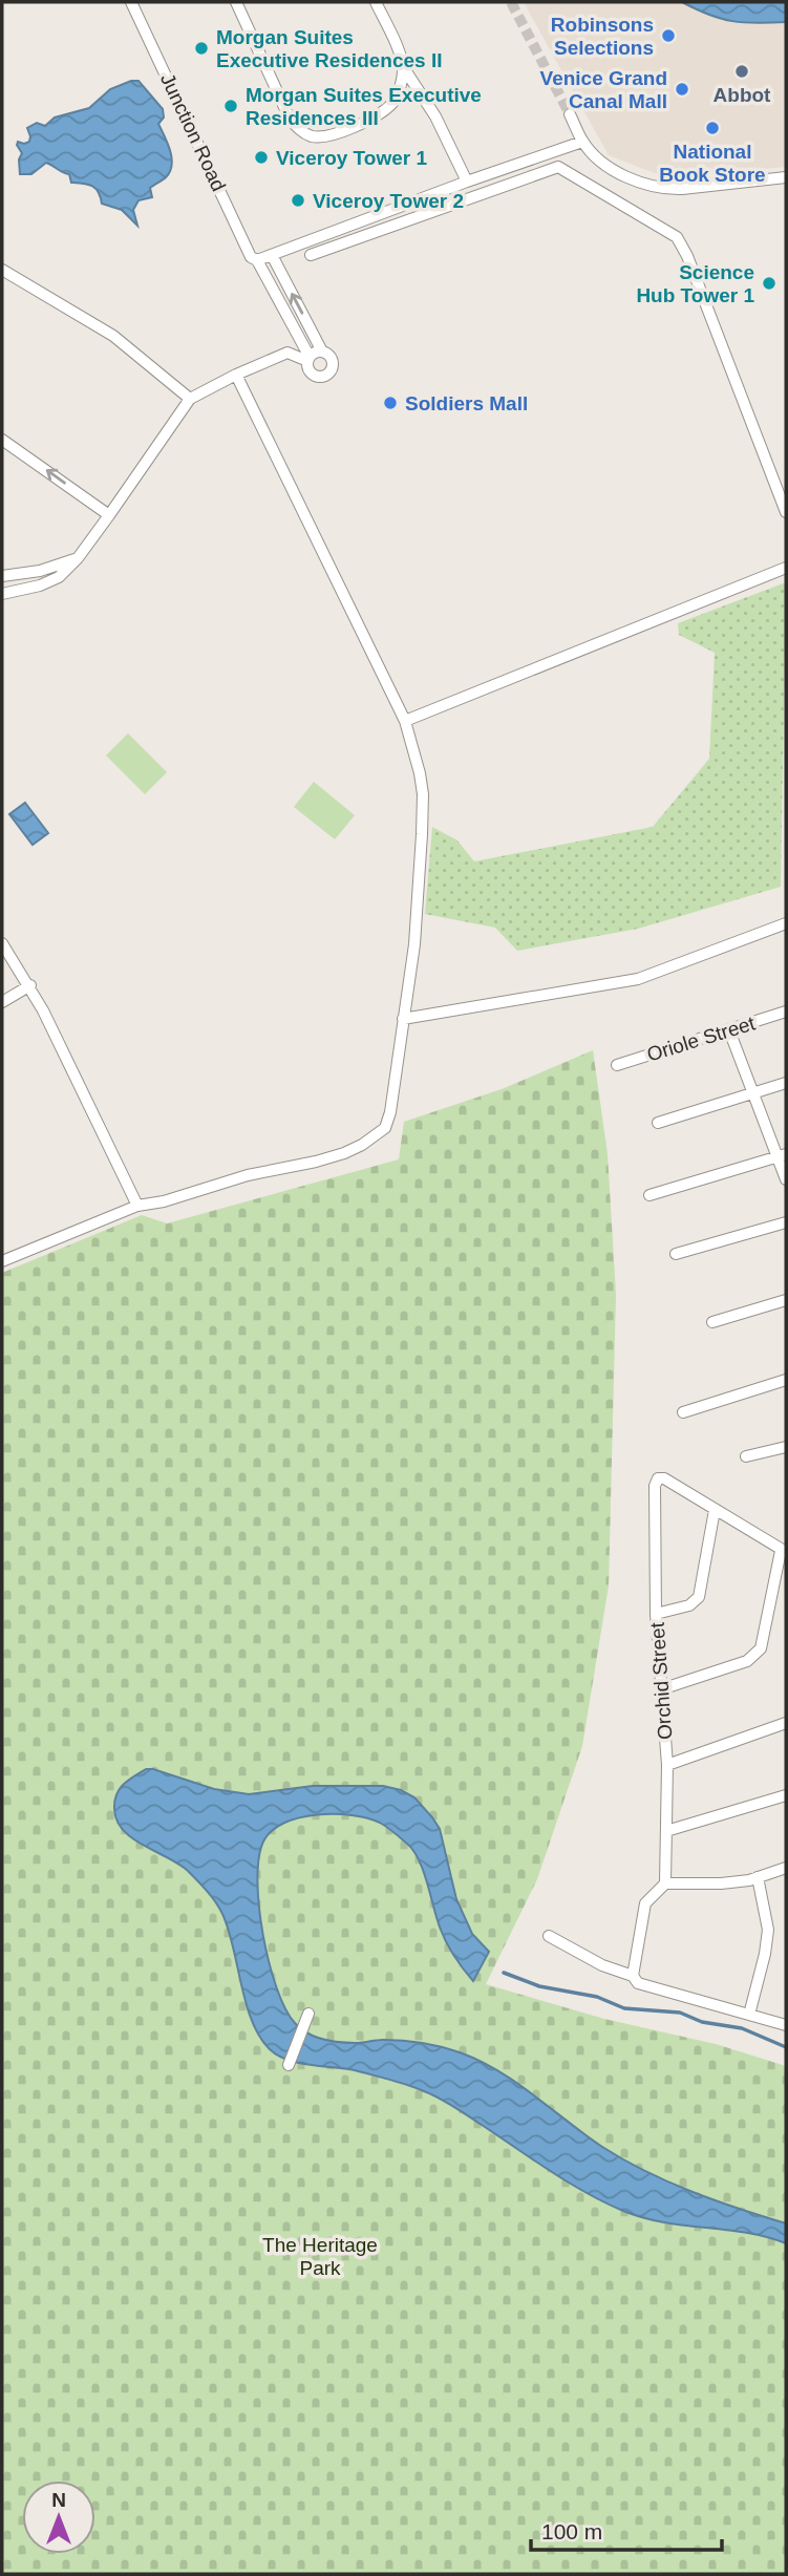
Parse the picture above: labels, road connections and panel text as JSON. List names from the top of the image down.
{
  "streets": {
    "street": ["Junction Road", "Oriole Street", "Orchid Street"]
  },
  "parks": ["The Heritage Park"],
  "places": [
    "Robinsons Selections",
    "Morgan Suites Executive Residences II",
    "Abbot",
    "Venice Grand Canal Mall",
    "Morgan Suites Executive Residences III",
    "National Book Store",
    "Viceroy Tower 1",
    "Viceroy Tower 2",
    "Science Hub Tower 1",
    "Soldiers Mall"
  ],
  "scale_bar": "100 m",
  "north": "top"
}
